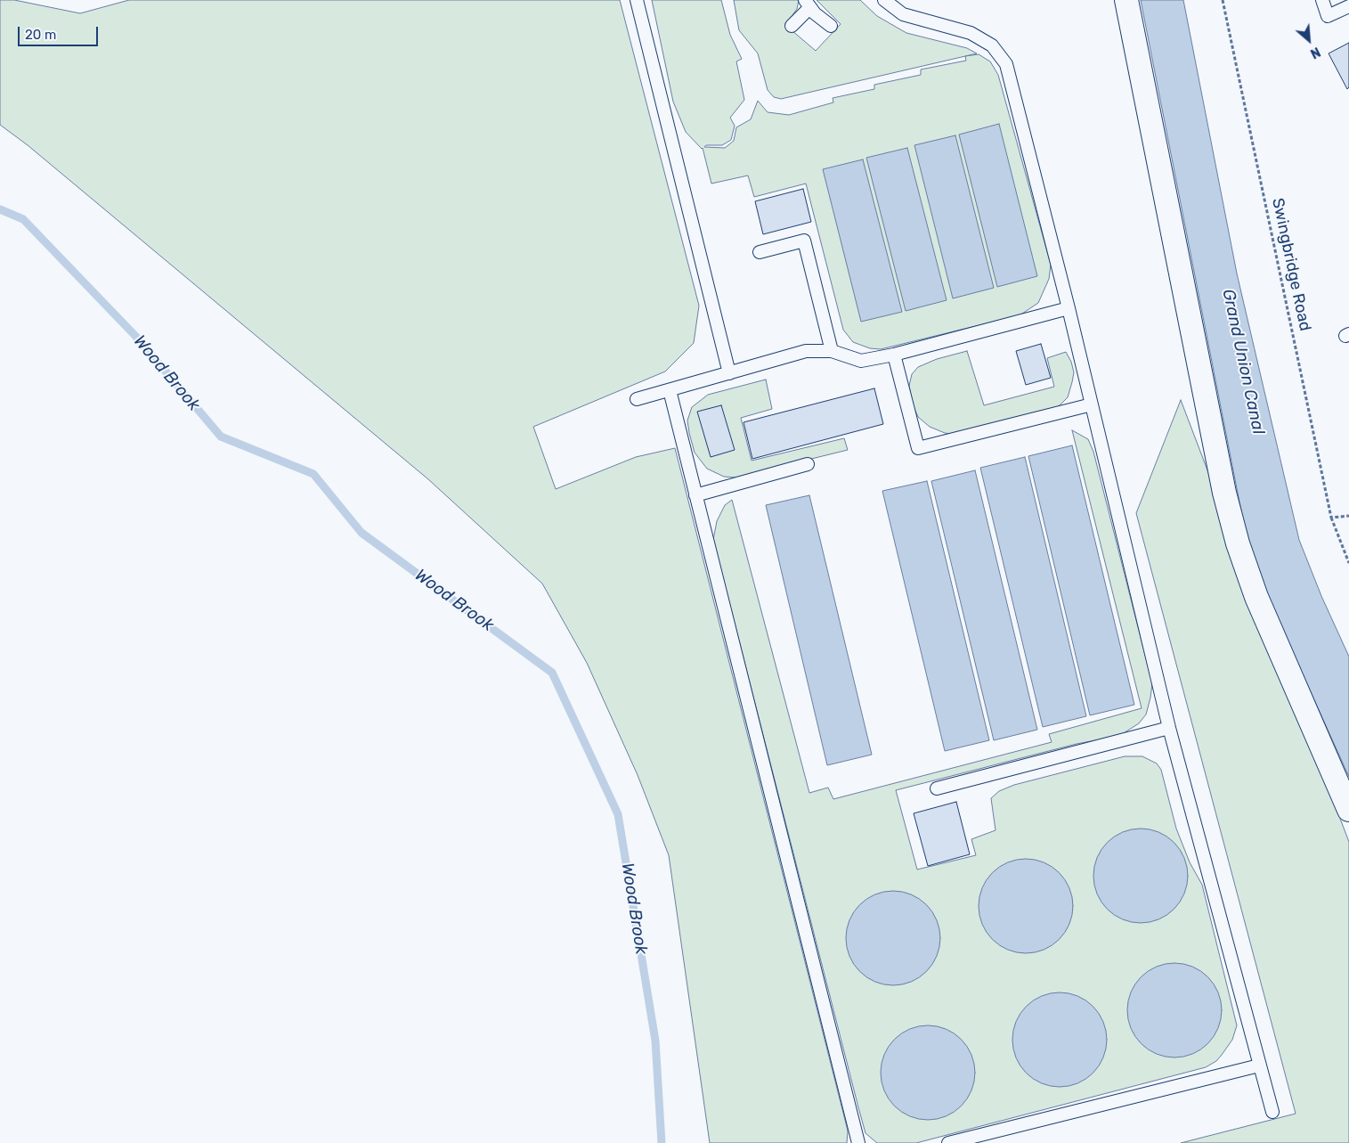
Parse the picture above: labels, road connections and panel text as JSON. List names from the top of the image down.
{
  "streets": {
    "path": ["Swingbridge Road"]
  },
  "water": ["Grand Union Canal", "Wood Brook"],
  "scale_bar": "20 m",
  "north": "bottom right"
}
